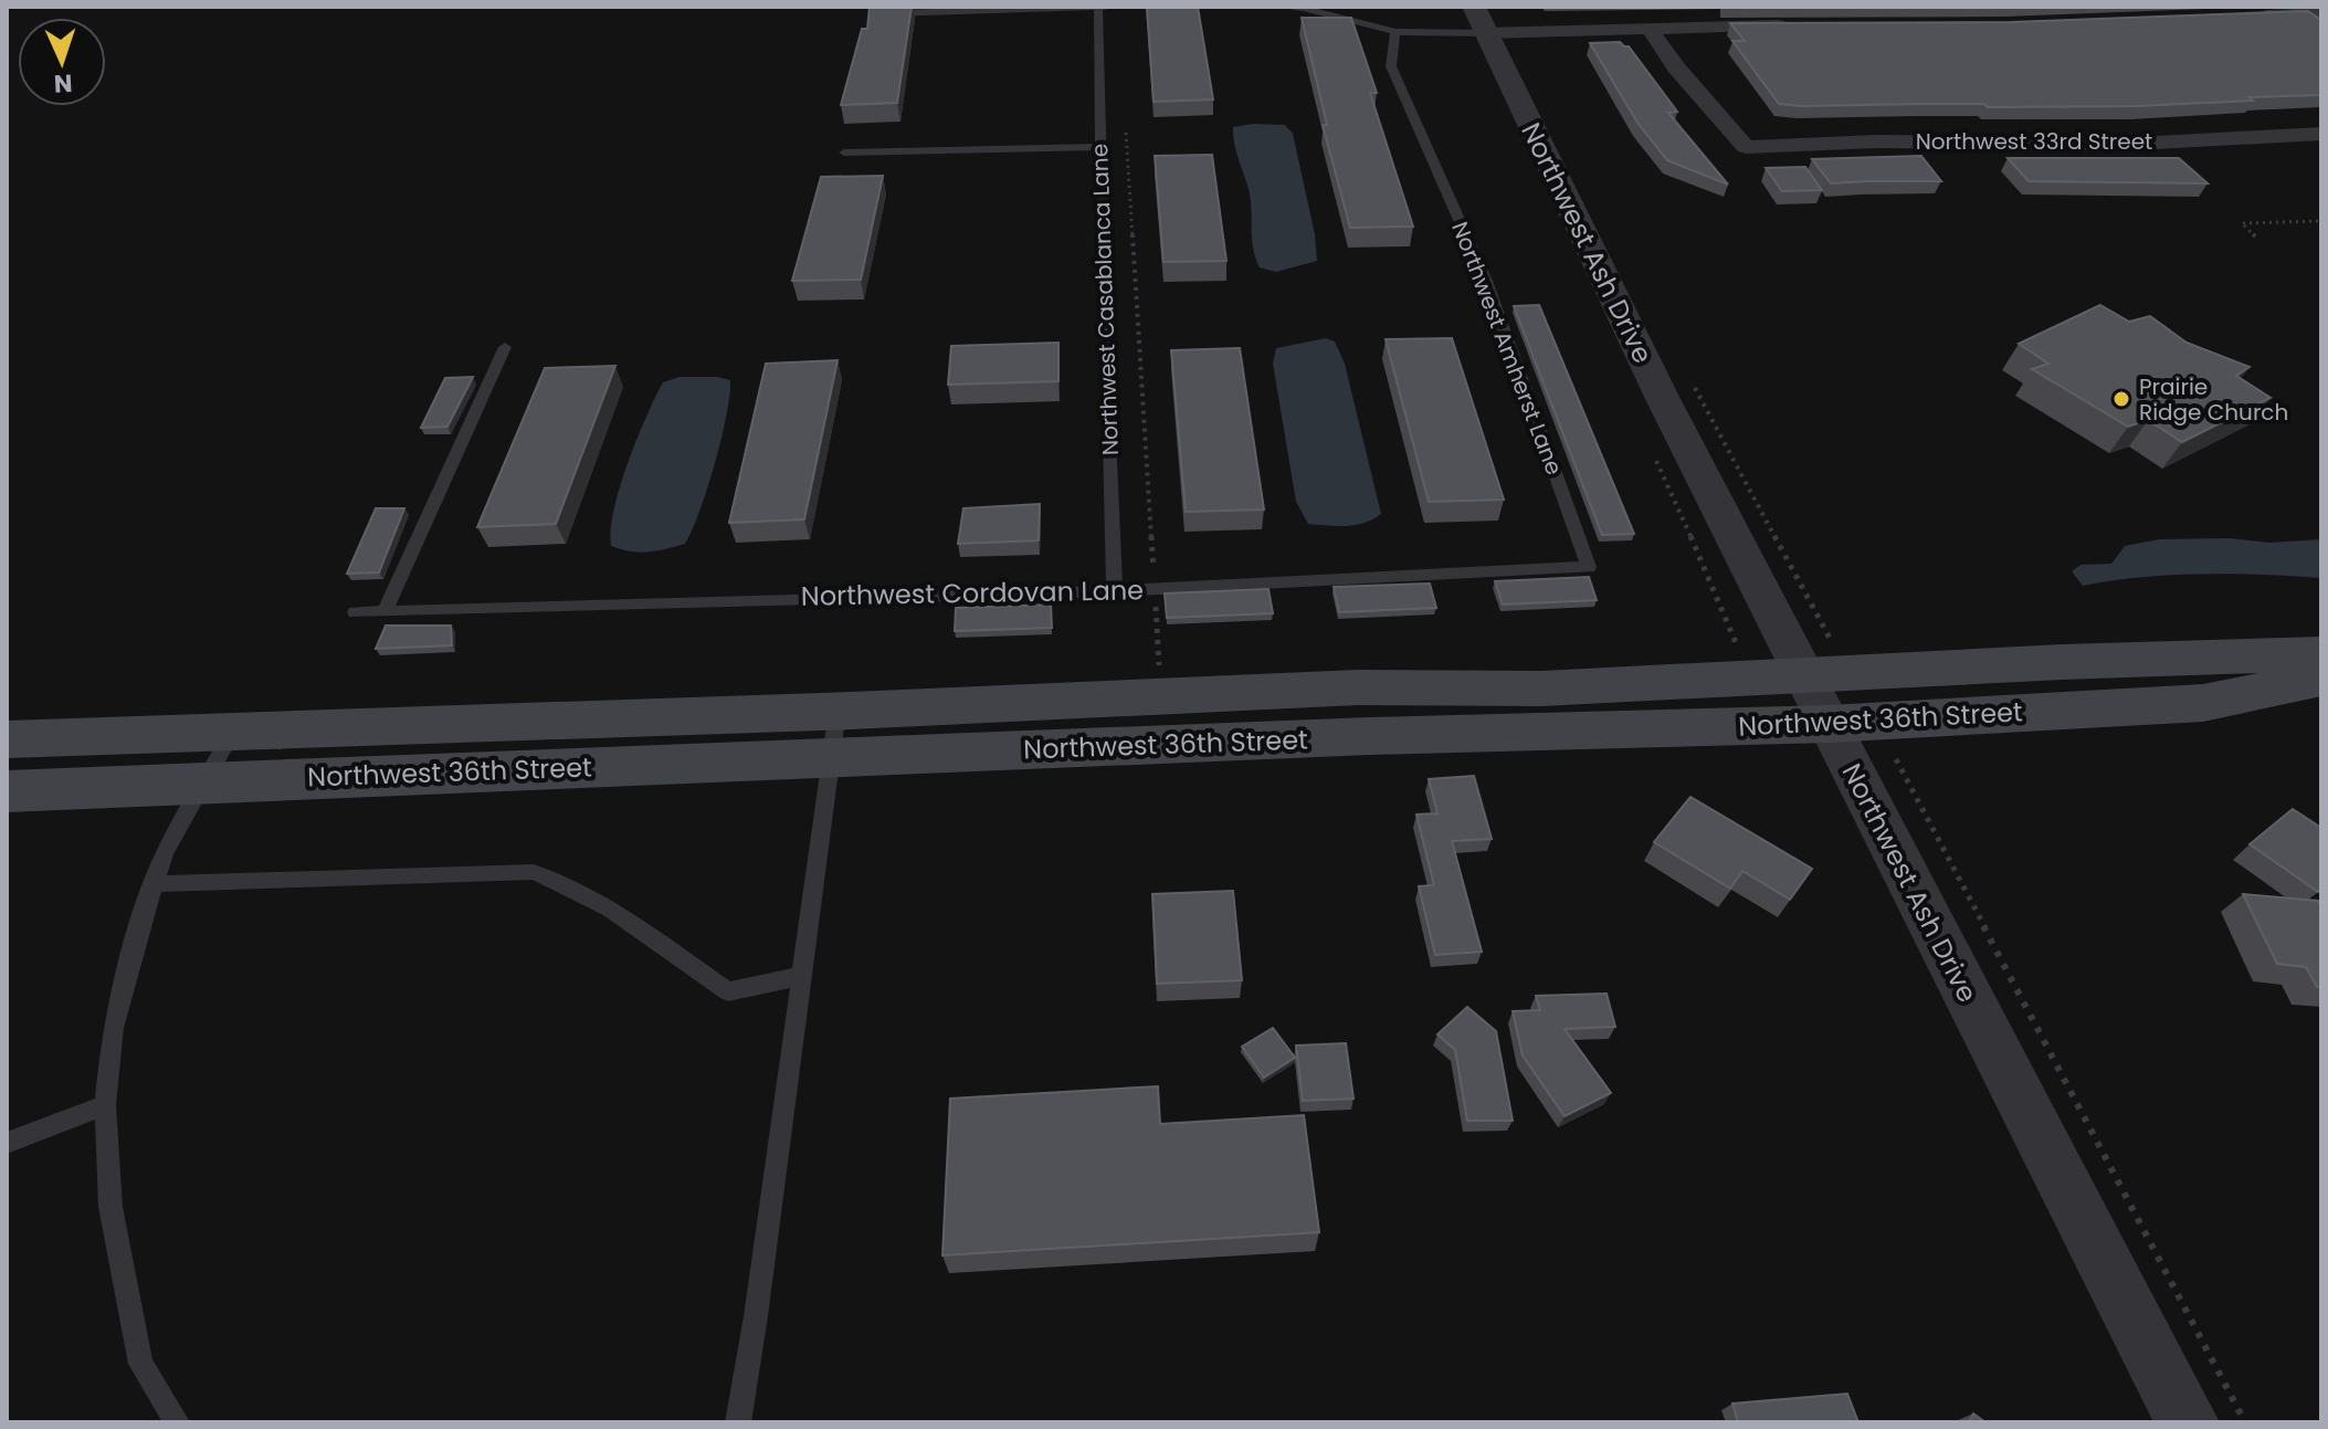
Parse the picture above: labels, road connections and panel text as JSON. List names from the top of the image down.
{
  "streets": {
    "main road": ["Northwest 36th Street"],
    "street": ["Northwest 33rd Street", "Northwest Ash Drive"],
    "lane": ["Northwest Casablanca Lane", "Northwest Amherst Lane", "Northwest Cordovan Lane"]
  },
  "crossings": [
    ["Northwest Ash Drive", "Northwest 36th Street"],
    ["Northwest Casablanca Lane", "Northwest Cordovan Lane"],
    ["Northwest Amherst Lane", "Northwest Cordovan Lane"]
  ],
  "places": ["Prairie Ridge Church"],
  "north": "bottom"
}
